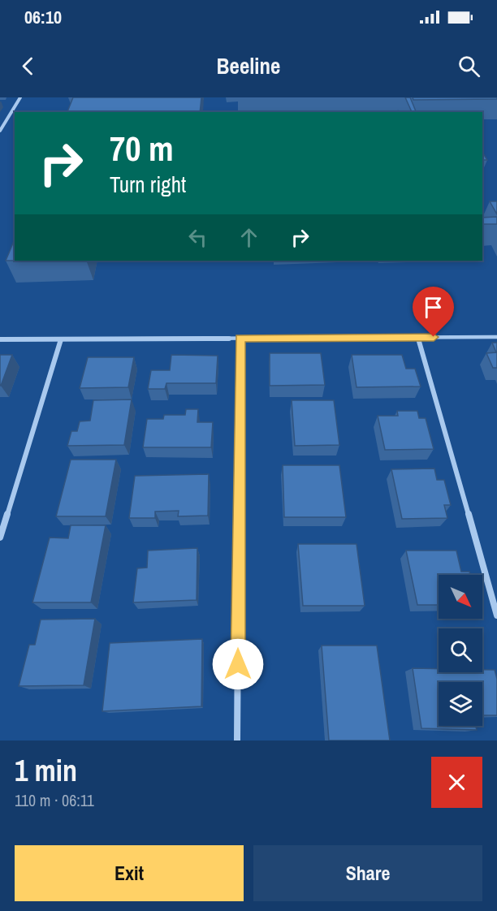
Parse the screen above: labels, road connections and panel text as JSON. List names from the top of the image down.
{
  "north": "bottom right",
  "page": {
    "status": "06:10",
    "header": "Beeline",
    "turn": ["70 m", "Turn right"],
    "heading": ["1 min", "110 m · 06:11"],
    "buttons": ["Exit", "Share"]
  }
}
